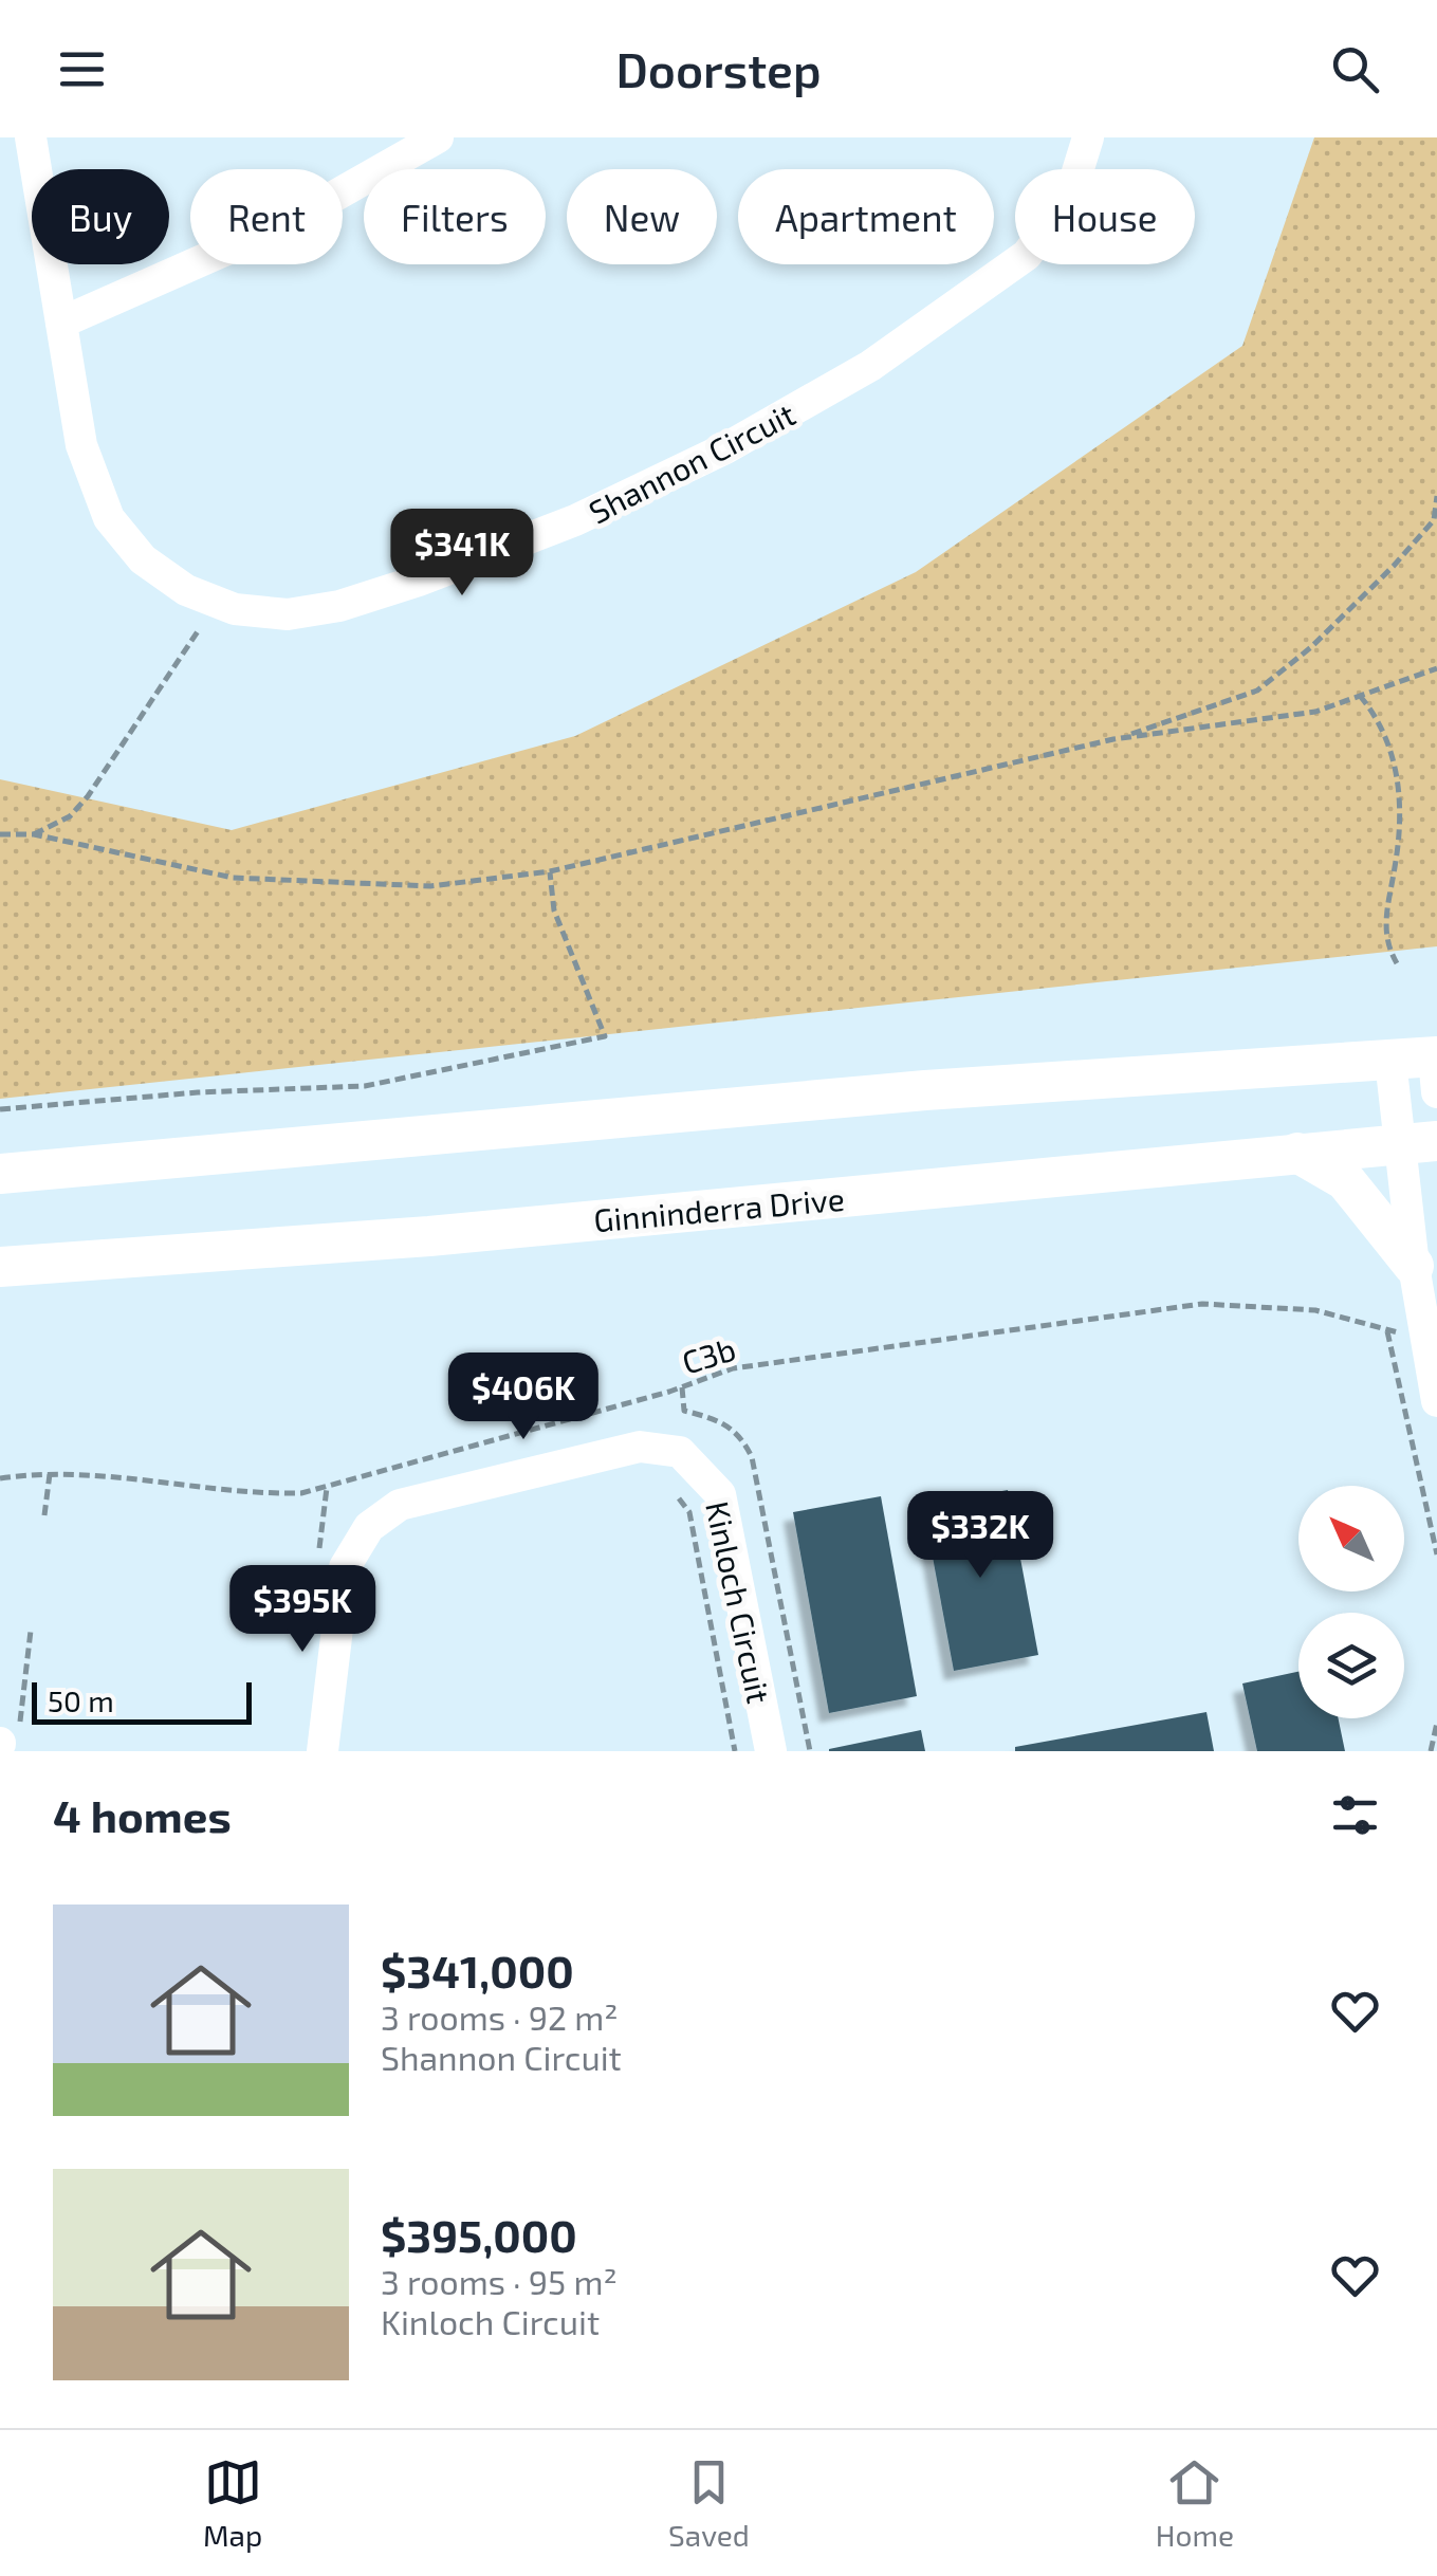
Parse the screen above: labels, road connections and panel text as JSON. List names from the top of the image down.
{
  "streets": {
    "main road": ["Ginninderra Drive"],
    "street": ["Shannon Circuit", "Kinloch Circuit"],
    "path": ["C3b"]
  },
  "scale_bar": "50 m",
  "north": "top left",
  "page": {
    "header": "Doorstep",
    "chip": [
      "Buy",
      "Rent",
      "Filters",
      "New",
      "Apartment",
      "House"
    ],
    "price": [
      "$341K",
      "$406K",
      "$332K",
      "$395K"
    ],
    "scale": "50 m",
    "heading": "4 homes",
    "list": [
      {
        "name": "$341,000",
        "note": "3 rooms · 92 m² · Shannon Circuit"
      },
      {
        "name": "$395,000",
        "note": "3 rooms · 95 m² · Kinloch Circuit"
      }
    ],
    "tabs": ["Map", "Saved", "Home"]
  }
}
